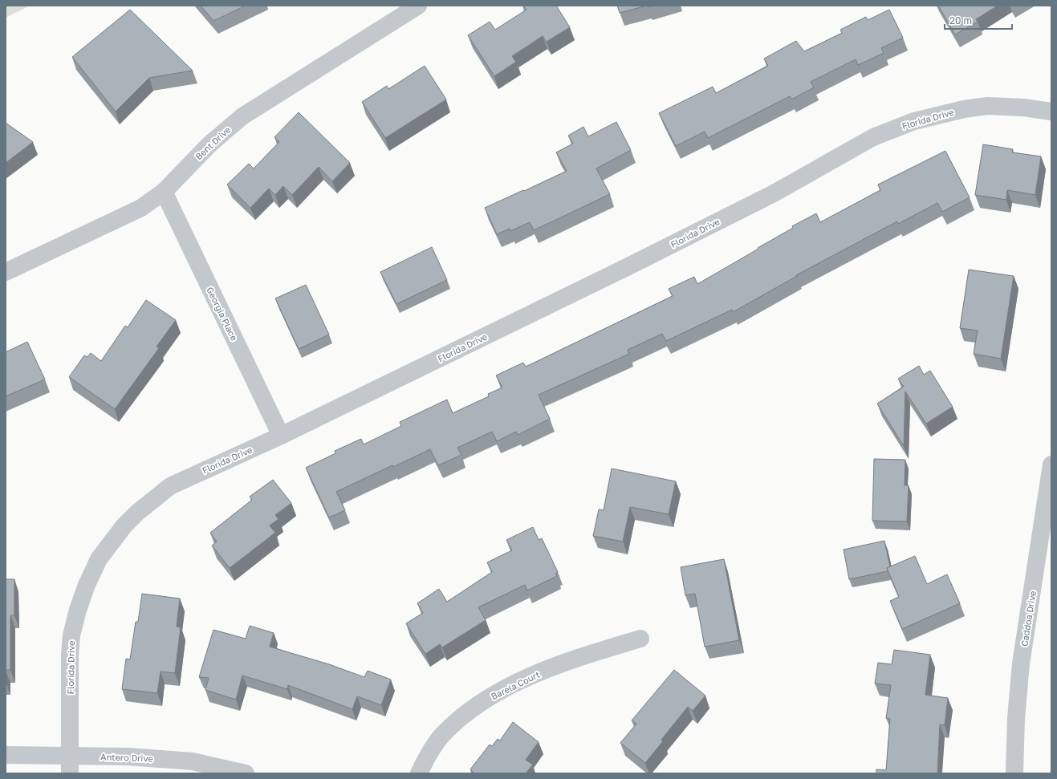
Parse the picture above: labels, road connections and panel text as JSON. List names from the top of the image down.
{
  "streets": {
    "street": [
      "Florida Drive",
      "Bent Drive",
      "Georgia Place",
      "Caddoa Drive",
      "Barela Court",
      "Antero Drive"
    ]
  },
  "crossings": [
    ["Florida Drive", "Georgia Place"],
    ["Florida Drive", "Antero Drive"],
    ["Bent Drive", "Georgia Place"]
  ],
  "scale_bar": "20 m"
}
